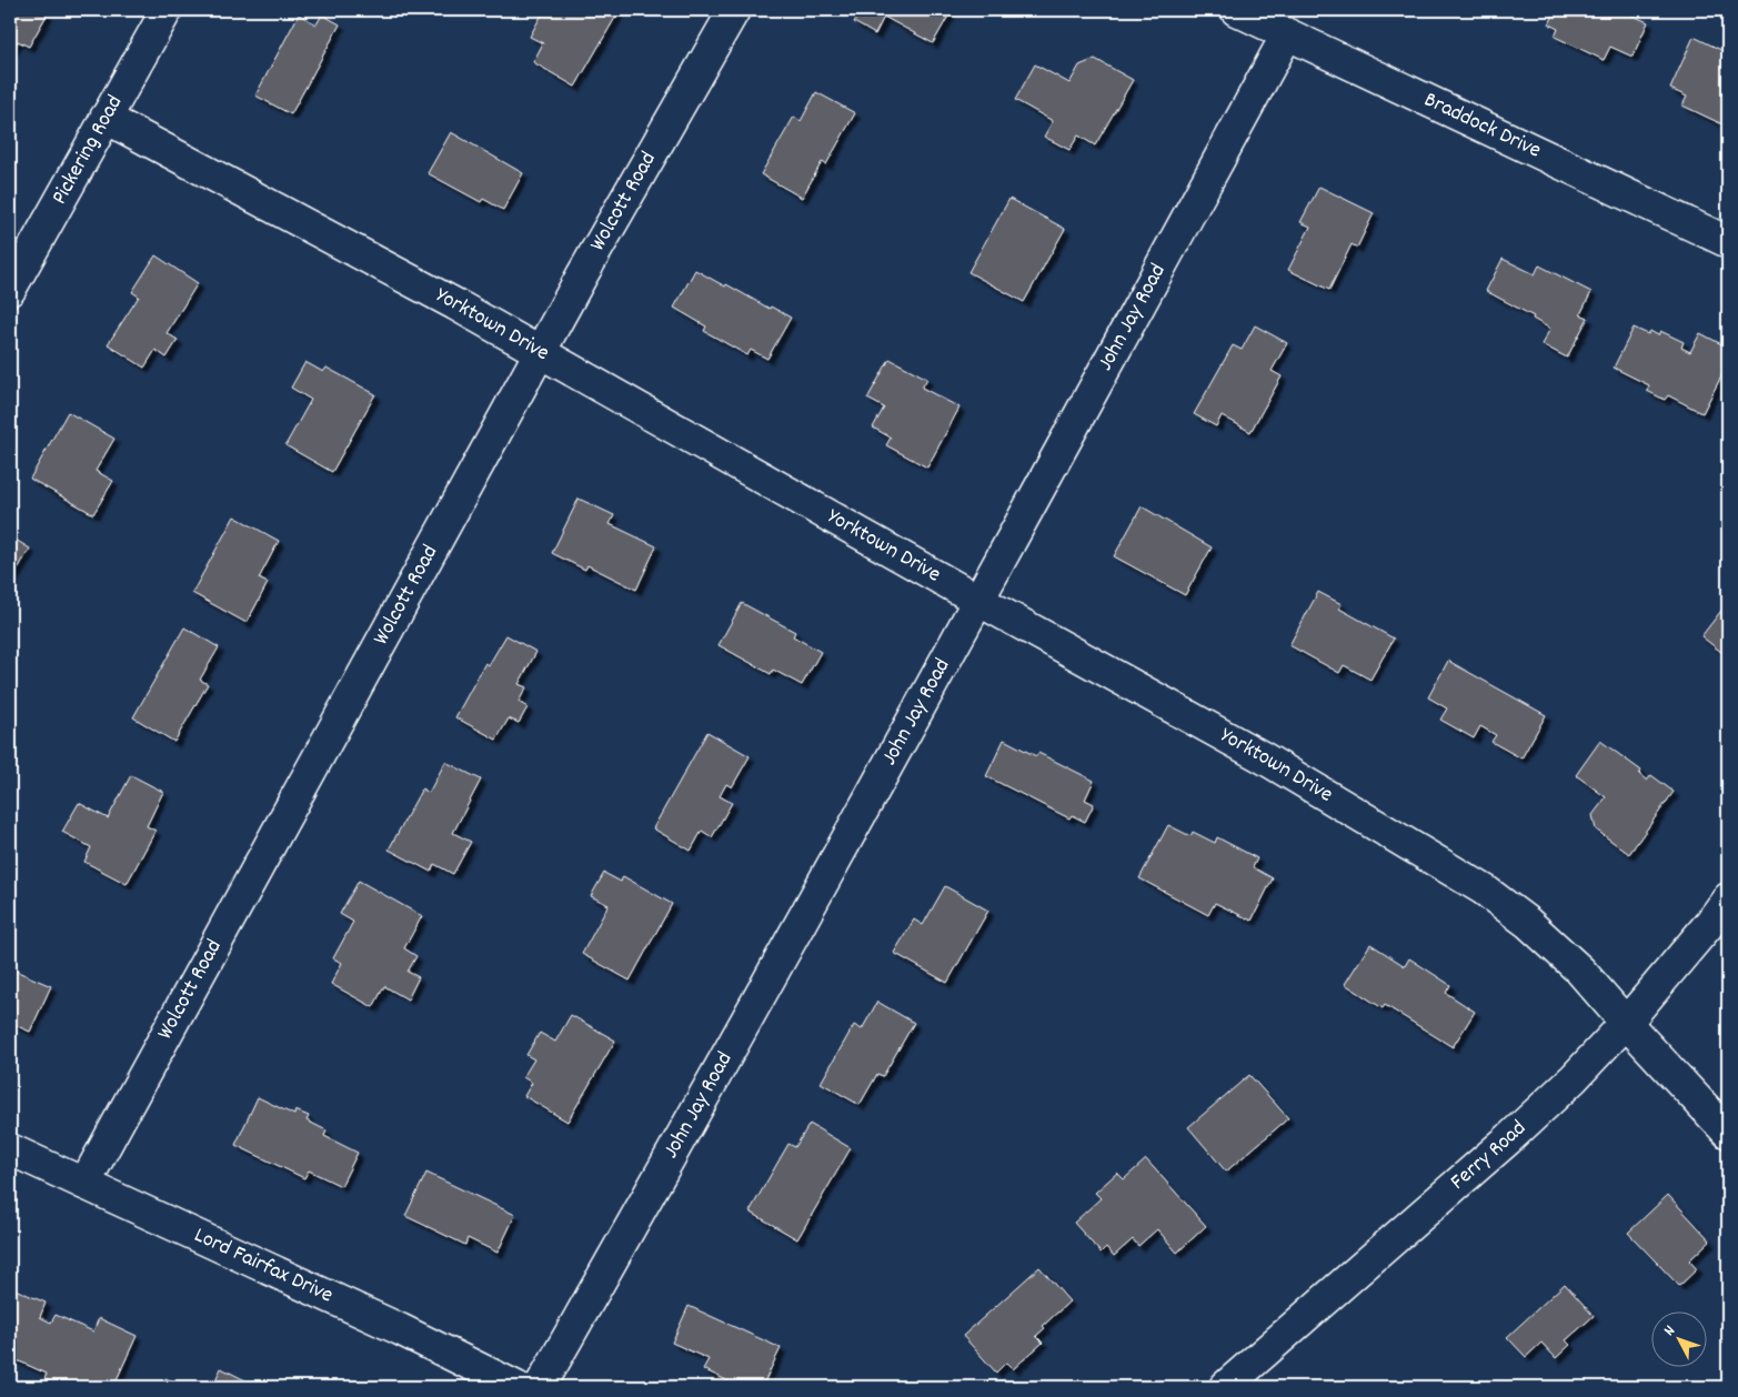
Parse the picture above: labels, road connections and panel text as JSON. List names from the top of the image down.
{
  "streets": {
    "street": [
      "Braddock Drive",
      "Pickering Road",
      "Wolcott Road",
      "John Jay Road",
      "Yorktown Drive",
      "Ferry Road",
      "Lord Fairfax Drive"
    ]
  },
  "crossings": [
    ["Braddock Drive", "John Jay Road"],
    ["Pickering Road", "Yorktown Drive"],
    ["Wolcott Road", "Yorktown Drive"],
    ["Wolcott Road", "Lord Fairfax Drive"],
    ["John Jay Road", "Yorktown Drive"],
    ["Yorktown Drive", "Ferry Road"]
  ],
  "north": "top left"
}
